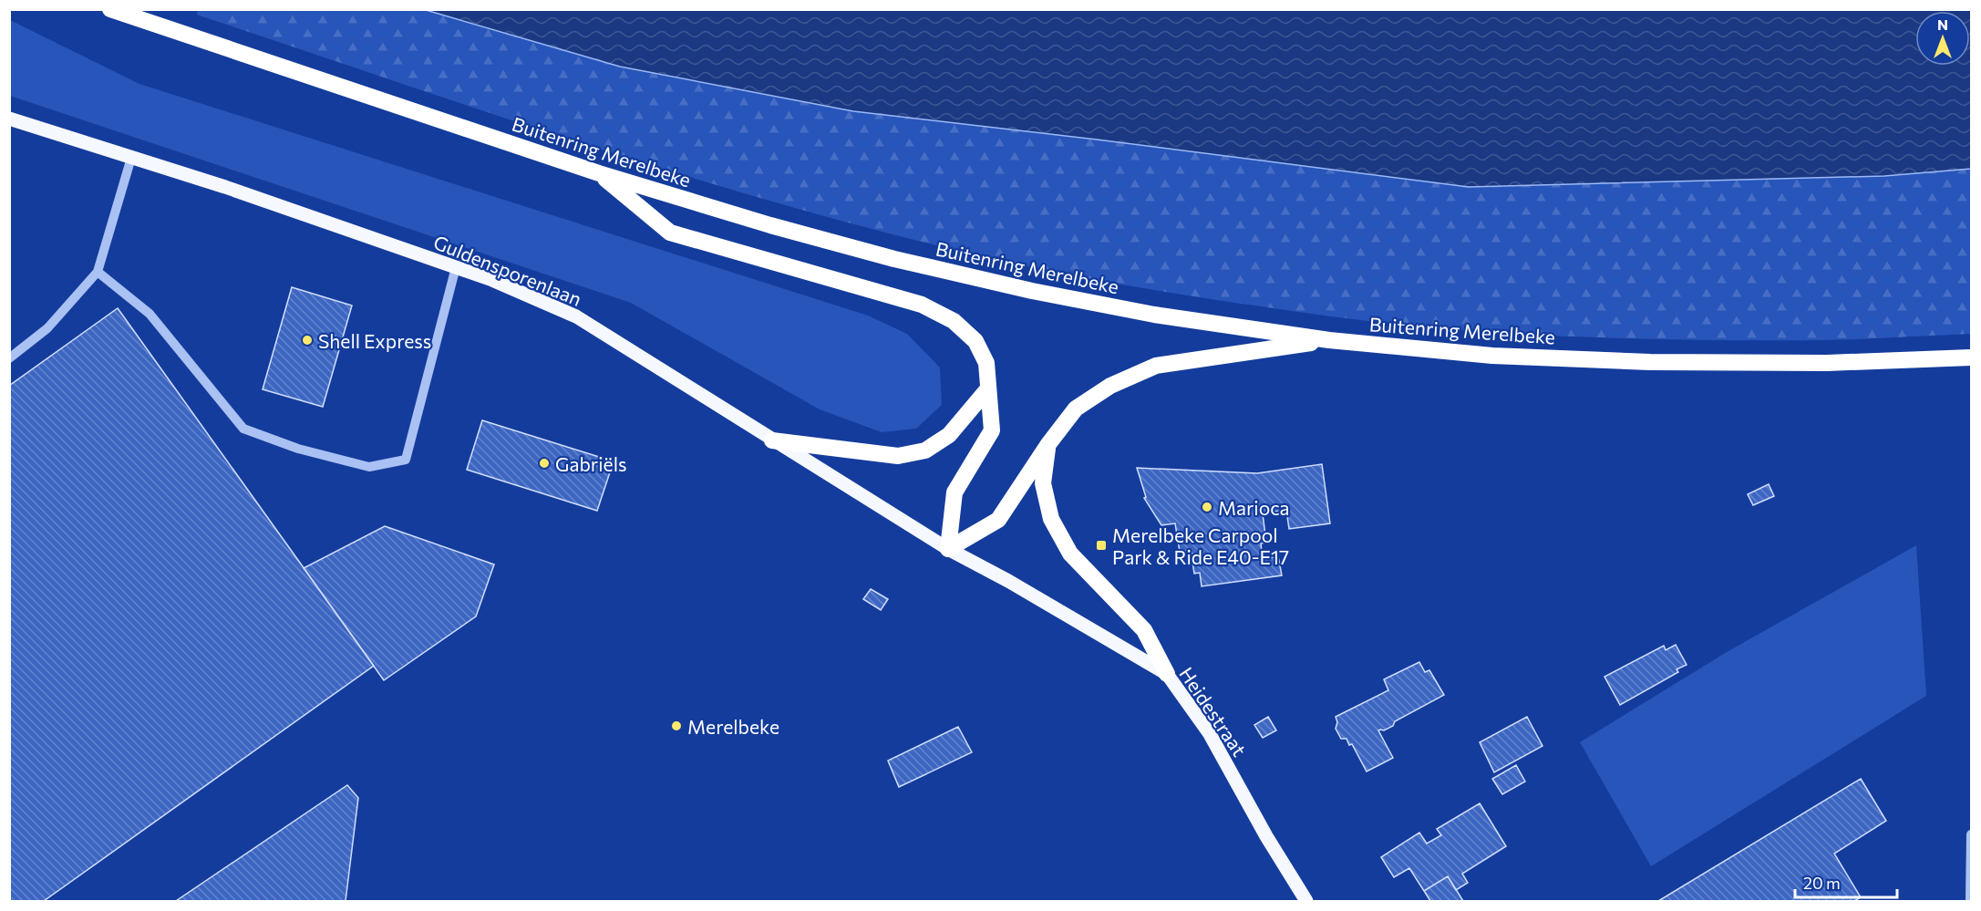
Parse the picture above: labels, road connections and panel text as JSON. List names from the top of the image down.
{
  "streets": {
    "highway": ["Buitenring Merelbeke"],
    "main road": ["Guldensporenlaan", "Heidestraat"]
  },
  "crossings": [
    ["Guldensporenlaan", "Heidestraat"]
  ],
  "places": {
    "other": [
      "Shell Express",
      "Gabriëls",
      "Marioca",
      "Merelbeke"
    ],
    "transit": ["Merelbeke Carpool Park & Ride E40-E17"]
  },
  "scale_bar": "20 m",
  "north": "top"
}
